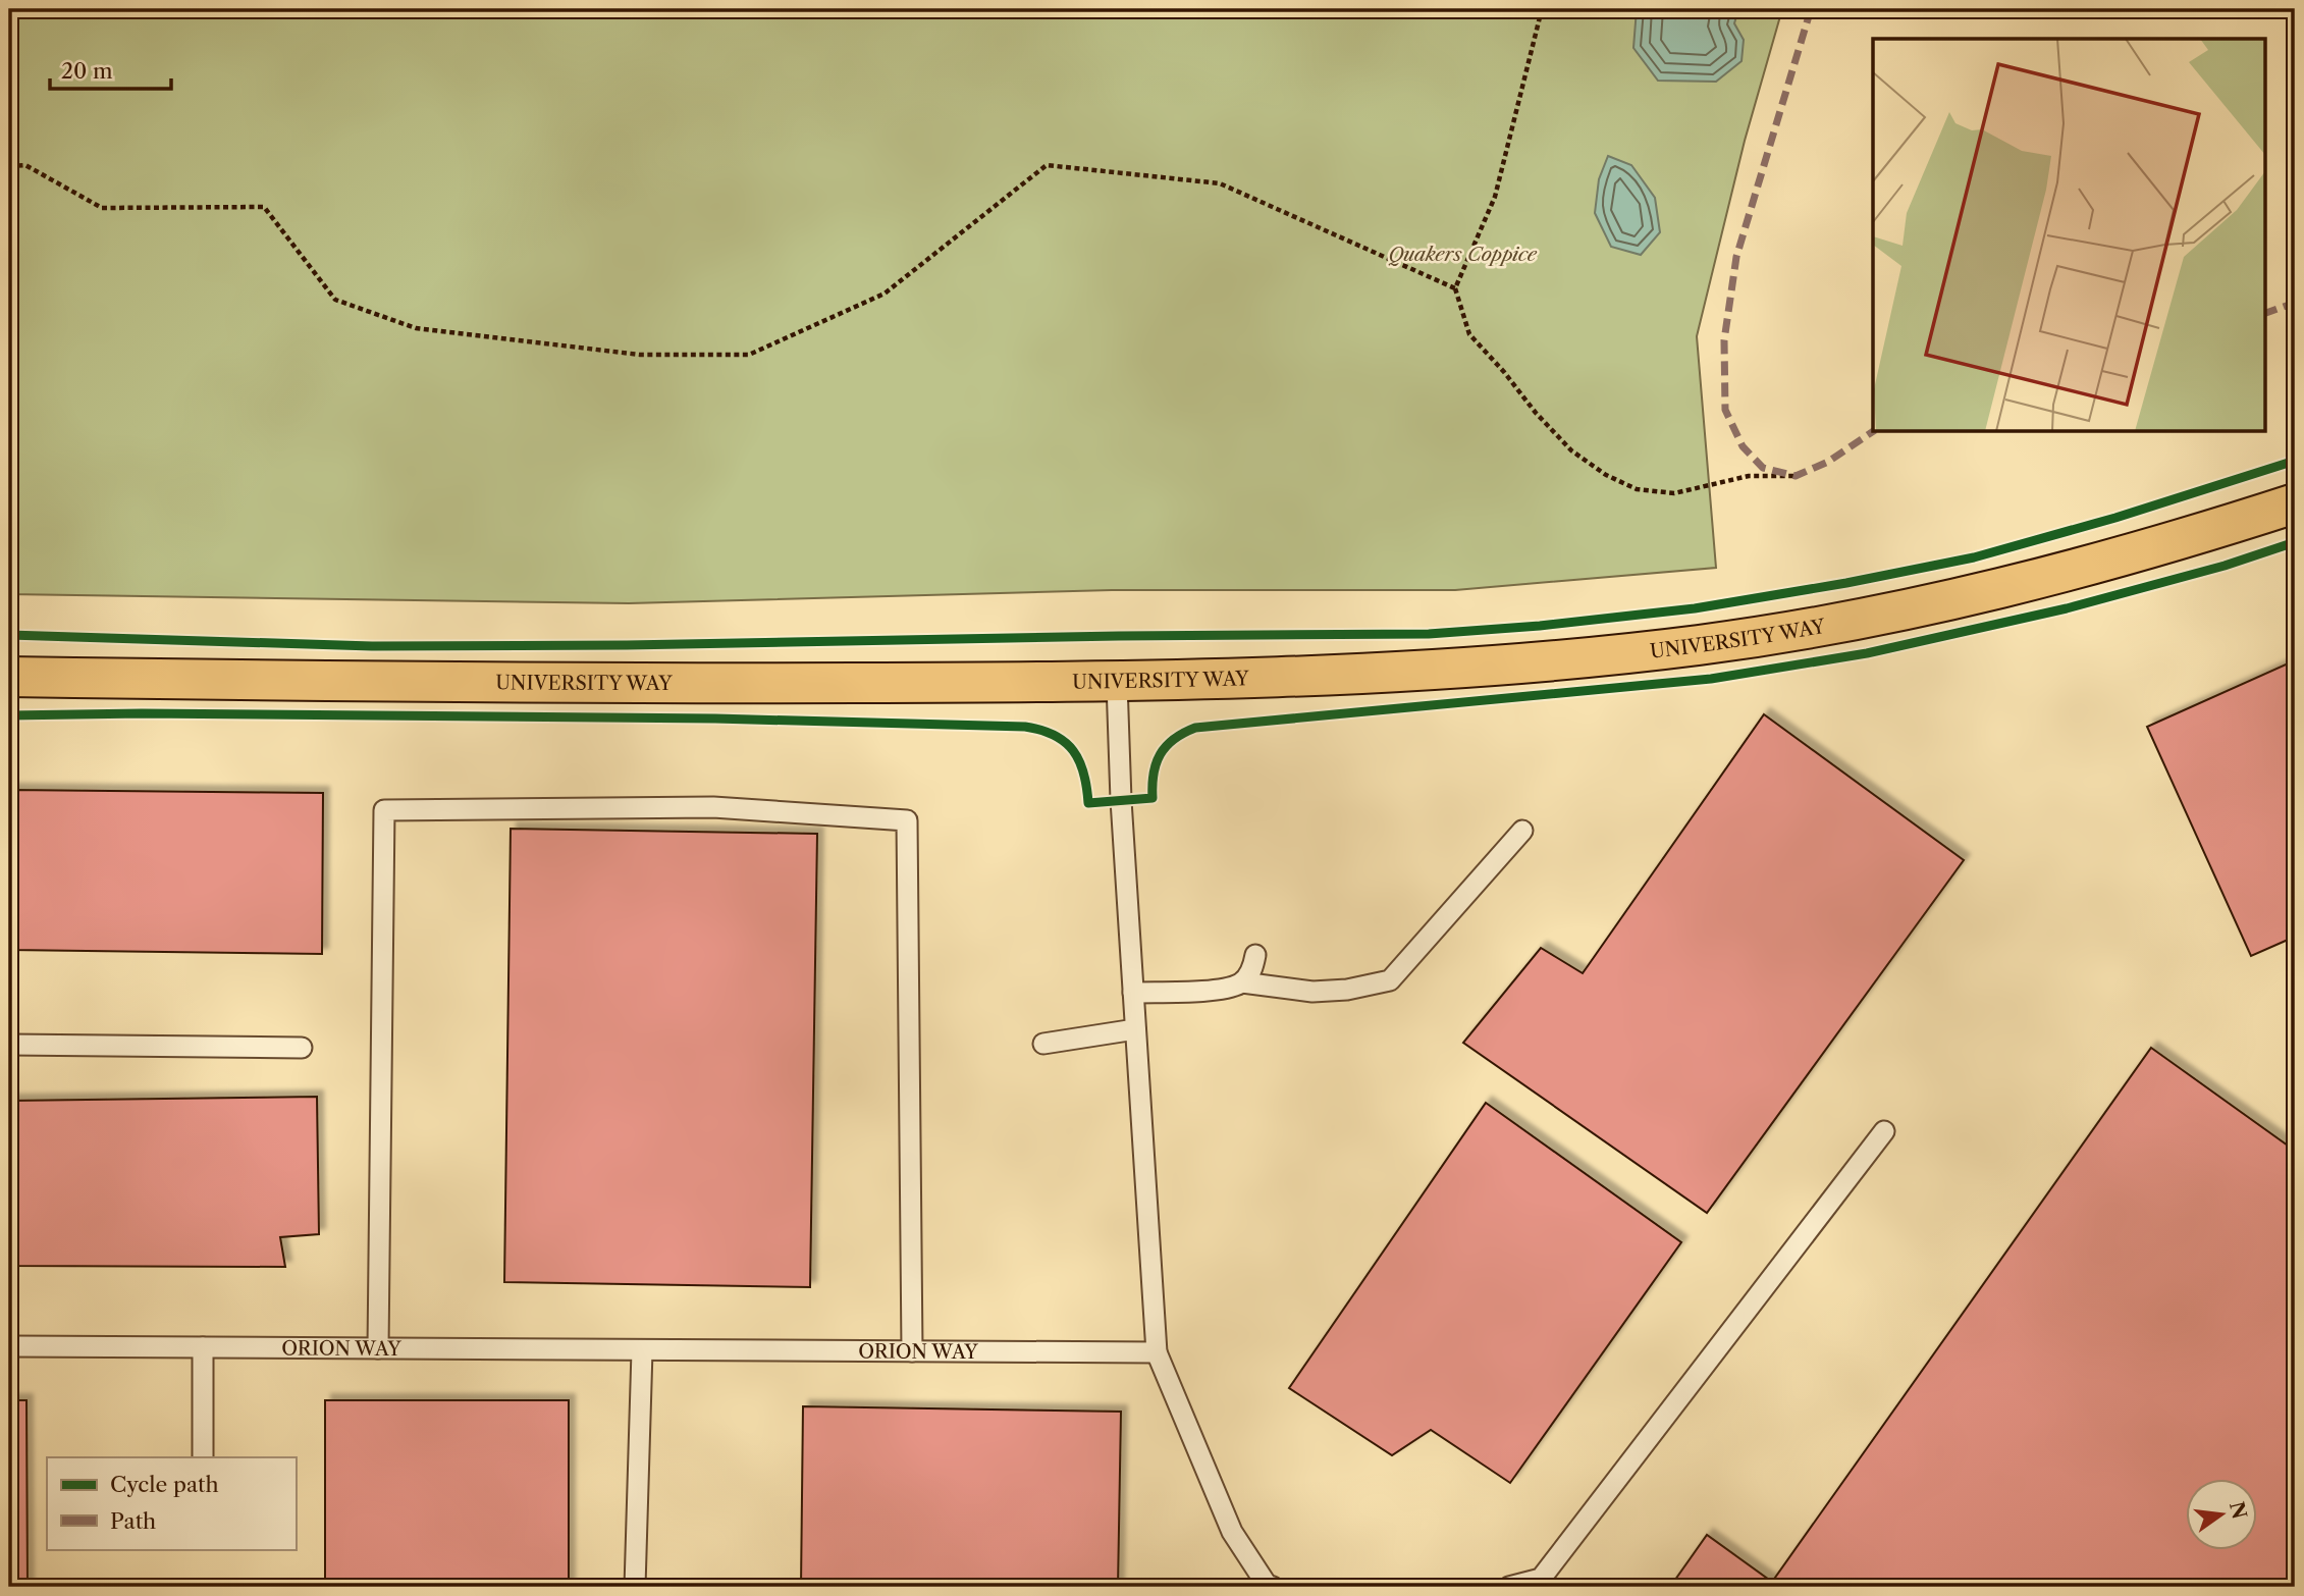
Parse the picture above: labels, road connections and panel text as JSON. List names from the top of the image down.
{
  "streets": {
    "highway": ["UNIVERSITY WAY"],
    "lane": ["ORION WAY"]
  },
  "parks": ["Quakers Coppice"],
  "legend": ["Cycle path", "Path"],
  "scale_bar": "20 m",
  "north": "right"
}
